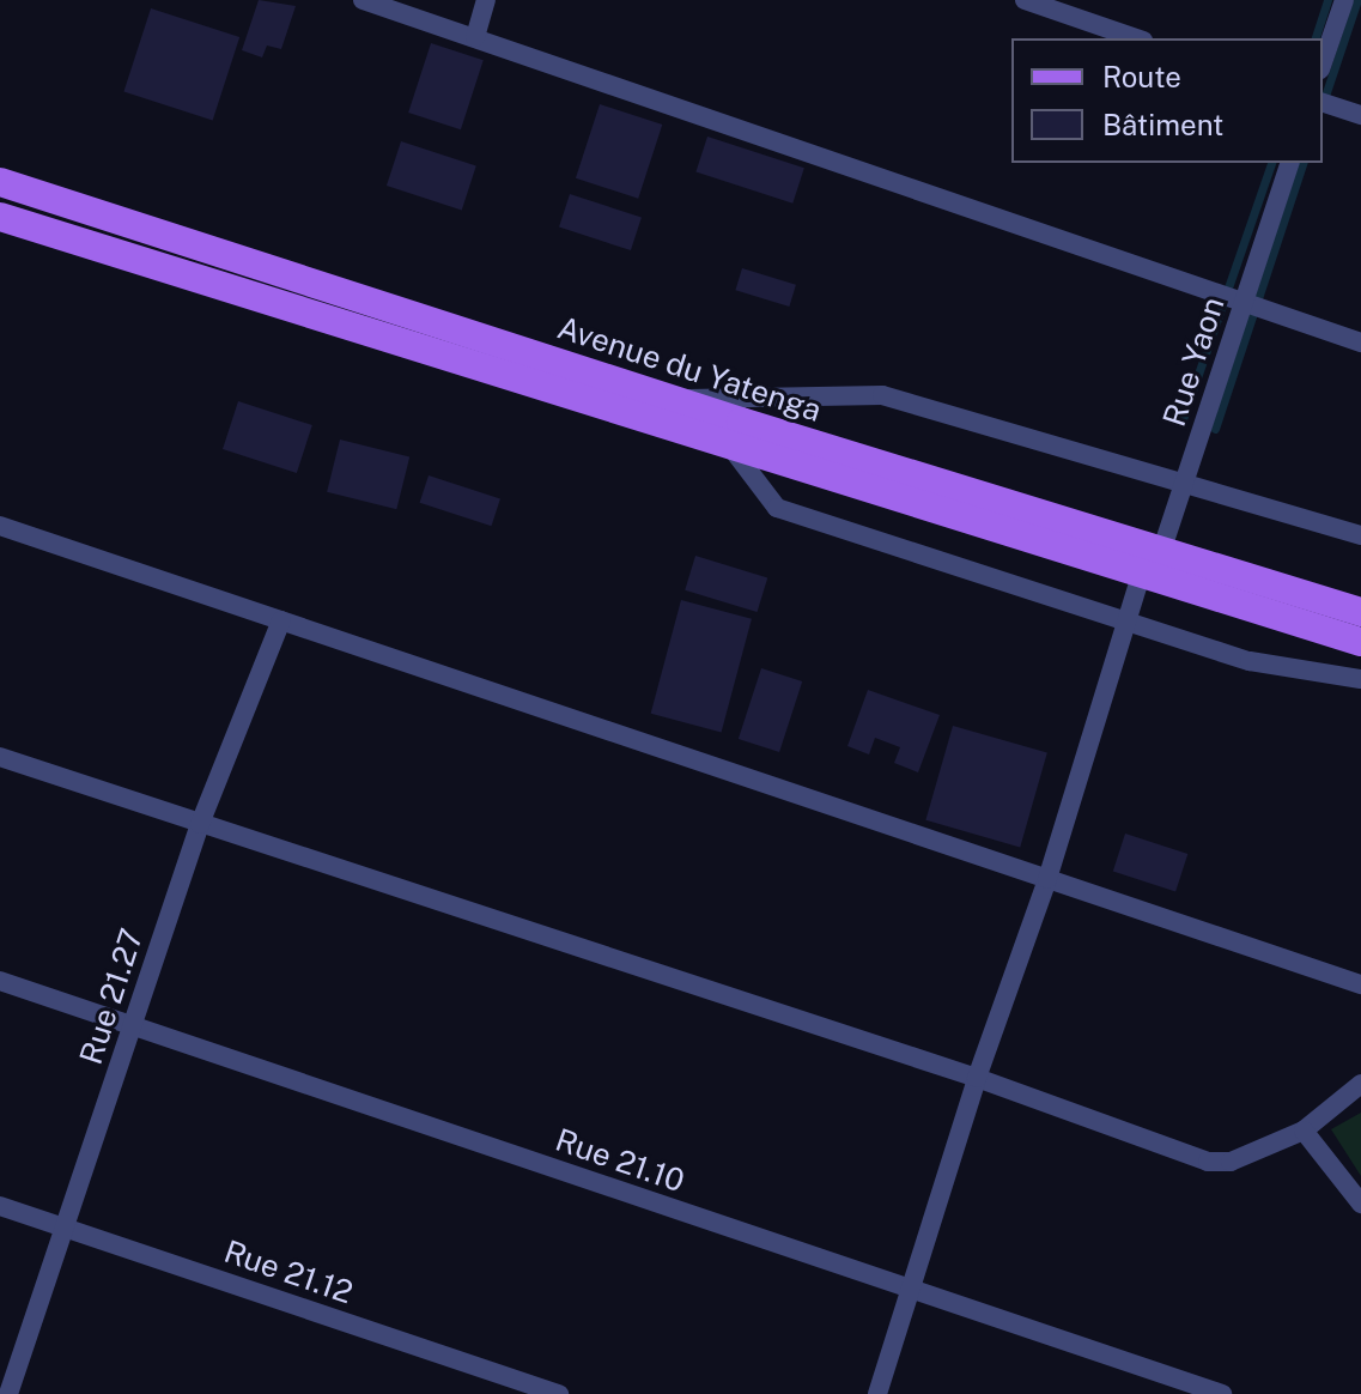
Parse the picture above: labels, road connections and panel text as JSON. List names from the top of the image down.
{
  "streets": {
    "main road": ["Avenue du Yatenga"],
    "street": [
      "Rue Yaon",
      "Rue 21.27",
      "Rue 21.10",
      "Rue 21.12"
    ]
  },
  "crossings": [
    ["Rue Yaon", "Avenue du Yatenga"],
    ["Rue 21.27", "Rue 21.10"],
    ["Rue 21.27", "Rue 21.12"]
  ],
  "legend": ["Route", "Bâtiment"]
}
